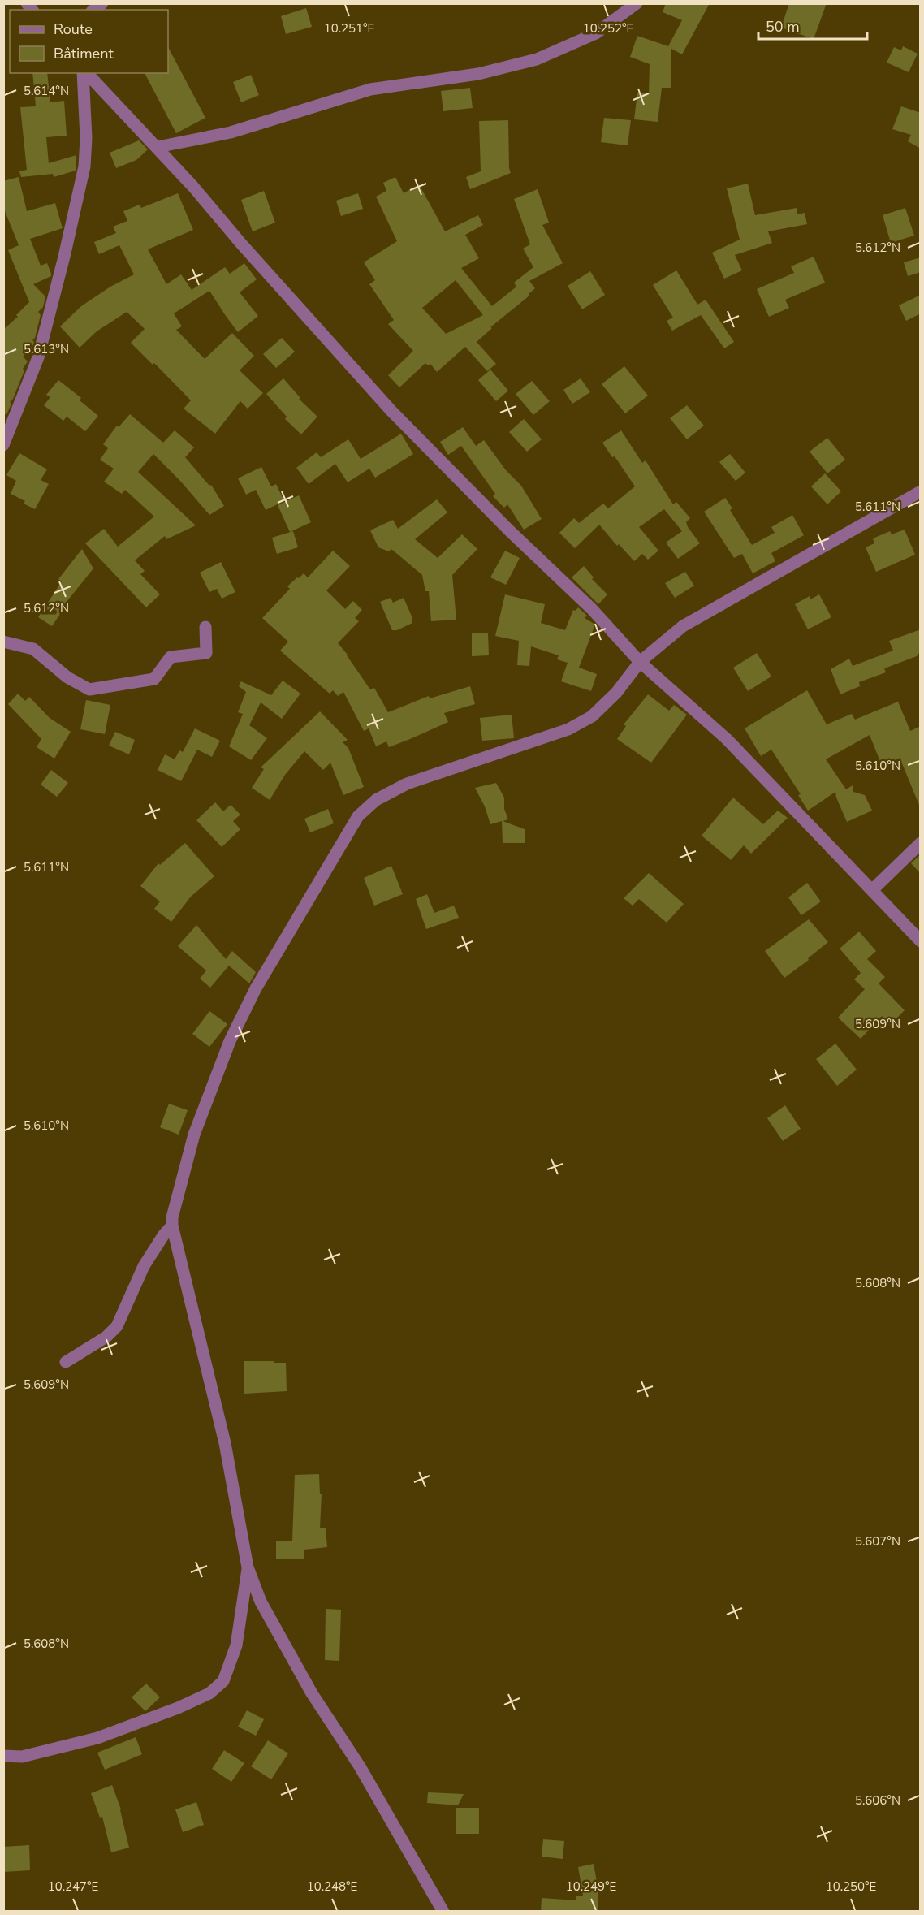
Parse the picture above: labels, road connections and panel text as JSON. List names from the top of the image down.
{
  "legend": ["Route", "Bâtiment"],
  "scale_bar": "50 m",
  "coordinates": [
    "10.251°E",
    "10.252°E",
    "5.614°N",
    "5.612°N",
    "5.613°N",
    "5.611°N",
    "5.610°N",
    "5.609°N",
    "5.608°N",
    "5.607°N",
    "5.606°N",
    "10.247°E",
    "10.248°E",
    "10.249°E",
    "10.250°E"
  ]
}
